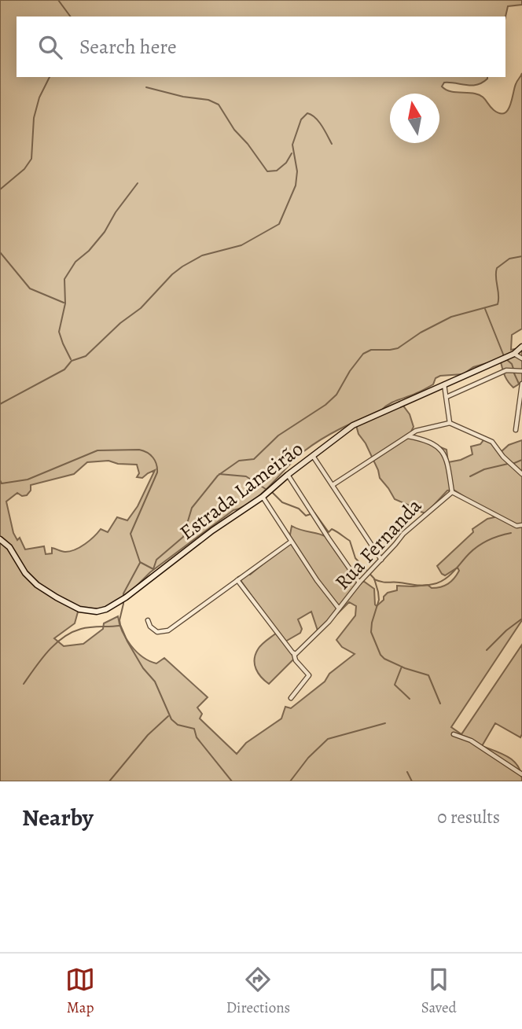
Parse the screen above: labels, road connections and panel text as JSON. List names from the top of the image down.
{
  "streets": {
    "street": ["Estrada Lameirão", "Rua Fernanda"]
  },
  "north": "top",
  "page": {
    "search": "Search here",
    "heading": ["Nearby", "0 results"],
    "nav": ["Map", "Directions", "Saved"]
  }
}
